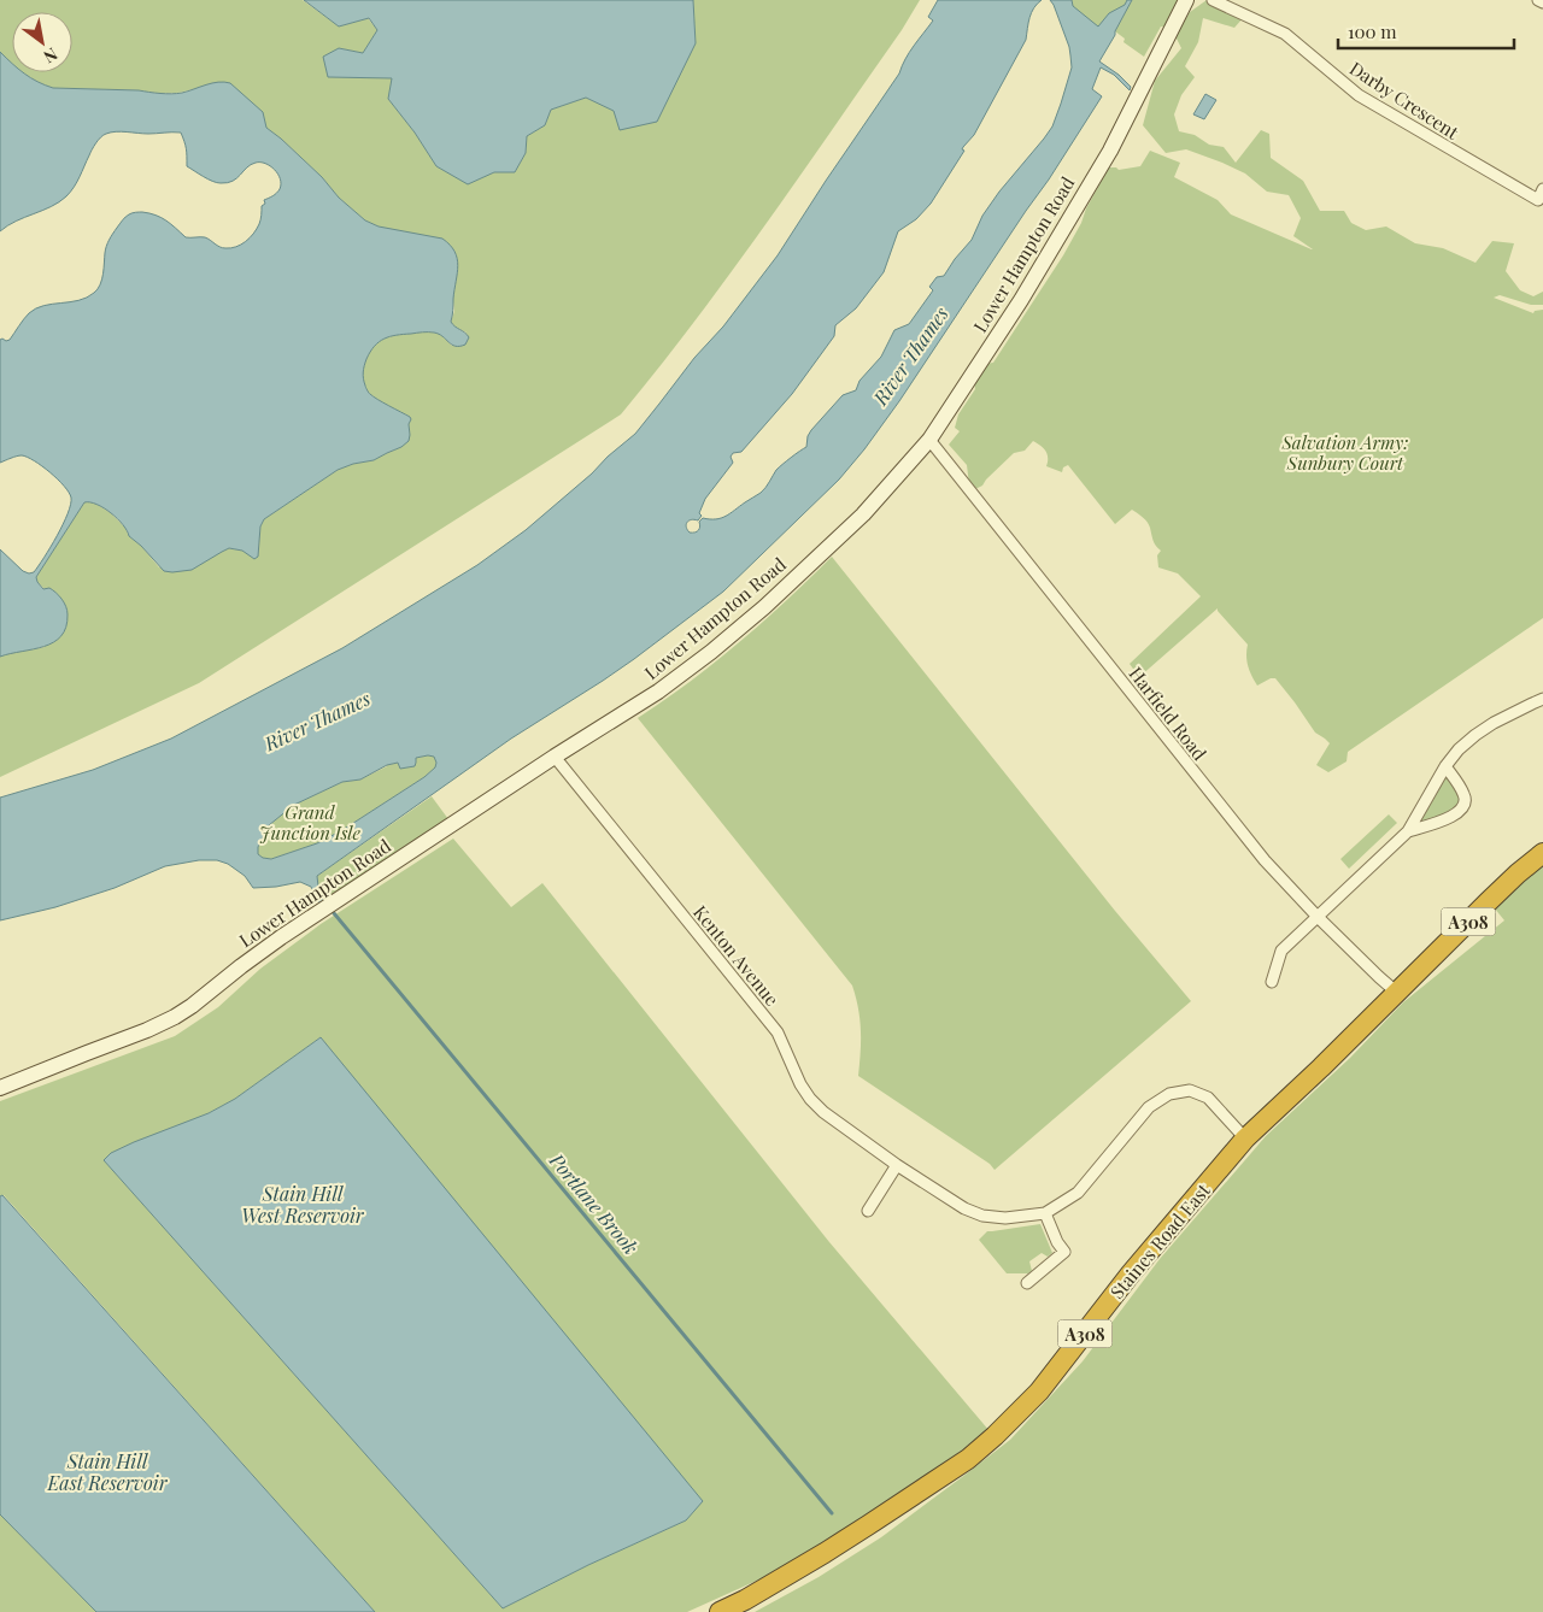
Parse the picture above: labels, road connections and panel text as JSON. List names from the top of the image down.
{
  "streets": {
    "highway": ["A308", "Staines Road East"],
    "street": [
      "Darby Crescent",
      "Lower Hampton Road",
      "Harfield Road",
      "Kenton Avenue"
    ]
  },
  "crossings": [
    ["Lower Hampton Road", "Harfield Road"],
    ["Lower Hampton Road", "Kenton Avenue"],
    ["Harfield Road", "Staines Road East"],
    ["Kenton Avenue", "Staines Road East"]
  ],
  "water": [
    "River Thames",
    "Stain Hill West Reservoir",
    "Portlane Brook",
    "Stain Hill East Reservoir"
  ],
  "parks": ["Salvation Army: Sunbury Court", "Grand Junction Isle"],
  "scale_bar": "100 m",
  "north": "bottom right"
}
